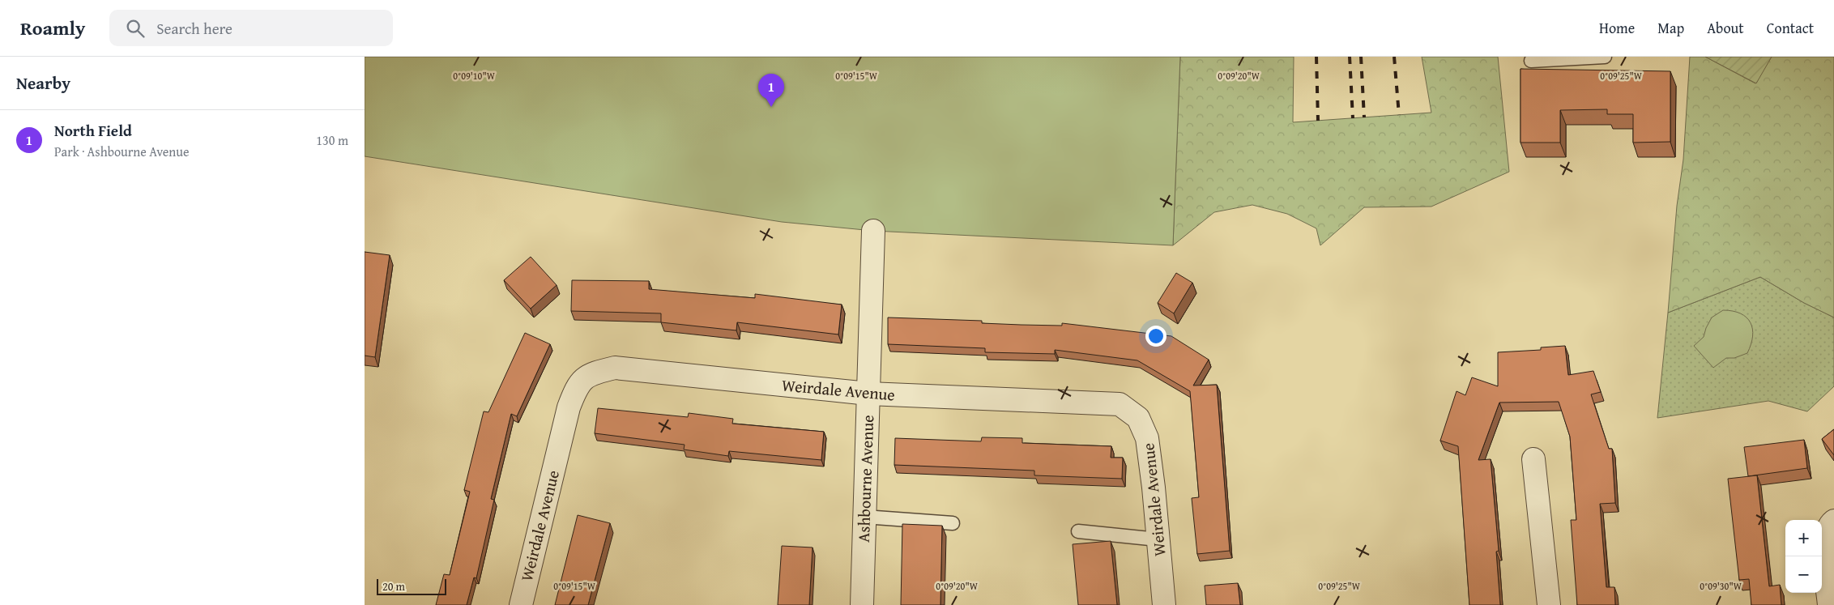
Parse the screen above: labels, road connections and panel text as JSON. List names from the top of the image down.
{
  "streets": {
    "street": ["Weirdale Avenue", "Ashbourne Avenue"]
  },
  "crossings": [
    ["Weirdale Avenue", "Ashbourne Avenue"]
  ],
  "scale_bar": "20 m",
  "page": {
    "header": "Roamly",
    "search": "Search here",
    "nav": [
      "Home",
      "Map",
      "About",
      "Contact"
    ],
    "heading": "Nearby",
    "pins": "1",
    "list": [
      {
        "mark": "1",
        "name": "North Field",
        "note": "Park · Ashbourne Avenue",
        "value": "130 m"
      }
    ],
    "map_buttons": ["+", "−"],
    "scale": "20 m"
  },
  "coordinates": [
    "0°09'10\"W",
    "0°09'15\"W",
    "0°09'20\"W",
    "0°09'25\"W",
    "0°09'30\"W"
  ]
}
